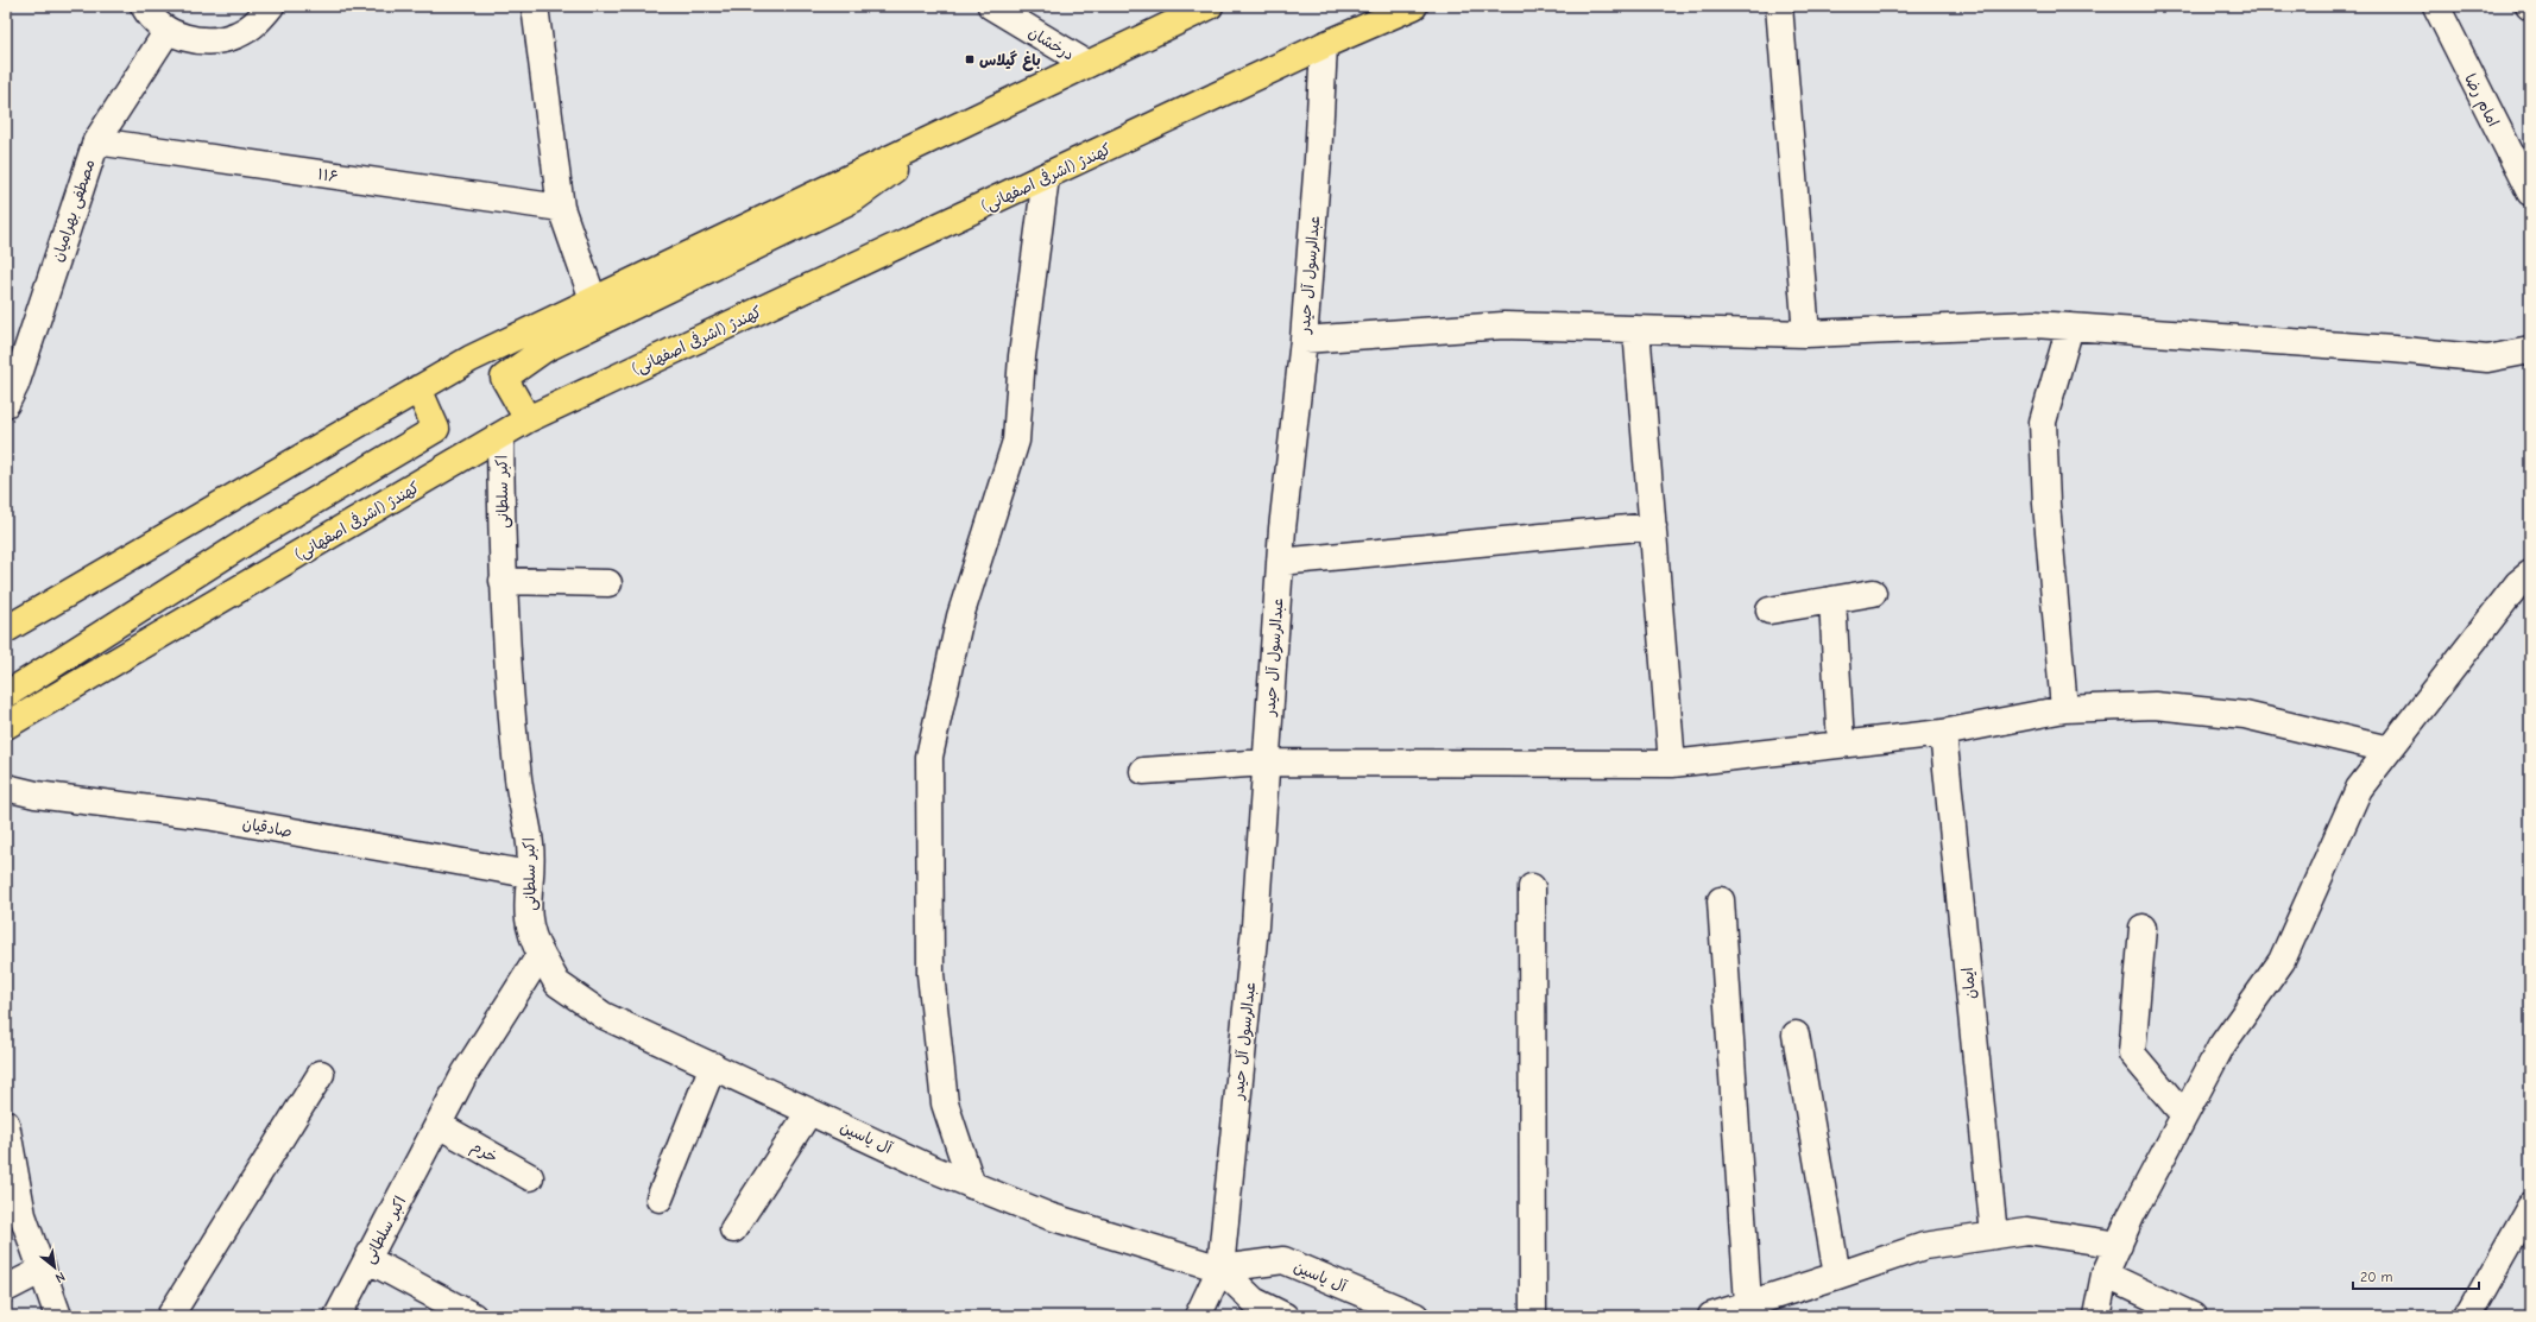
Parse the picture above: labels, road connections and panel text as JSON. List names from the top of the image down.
{
  "streets": {
    "main road": ["کهندژ (اشرفی اصفهانی)"],
    "street": [
      "درخشان",
      "امام رضا",
      "۱۱۶",
      "مصطفی بهرامیان",
      "عبدالرسول آل حیدر",
      "اکبر سلطانی",
      "صادقیان",
      "ایمان",
      "آل یاسین",
      "خرم"
    ]
  },
  "crossings": [
    ["۱۱۶", "مصطفی بهرامیان"],
    ["کهندژ (اشرفی اصفهانی)", "عبدالرسول آل حیدر"],
    ["کهندژ (اشرفی اصفهانی)", "اکبر سلطانی"],
    ["عبدالرسول آل حیدر", "آل یاسین"],
    ["اکبر سلطانی", "صادقیان"],
    ["اکبر سلطانی", "آل یاسین"],
    ["اکبر سلطانی", "خرم"]
  ],
  "places": {
    "transit": ["باغ گیلاس"]
  },
  "scale_bar": "20 m",
  "north": "bottom right"
}
